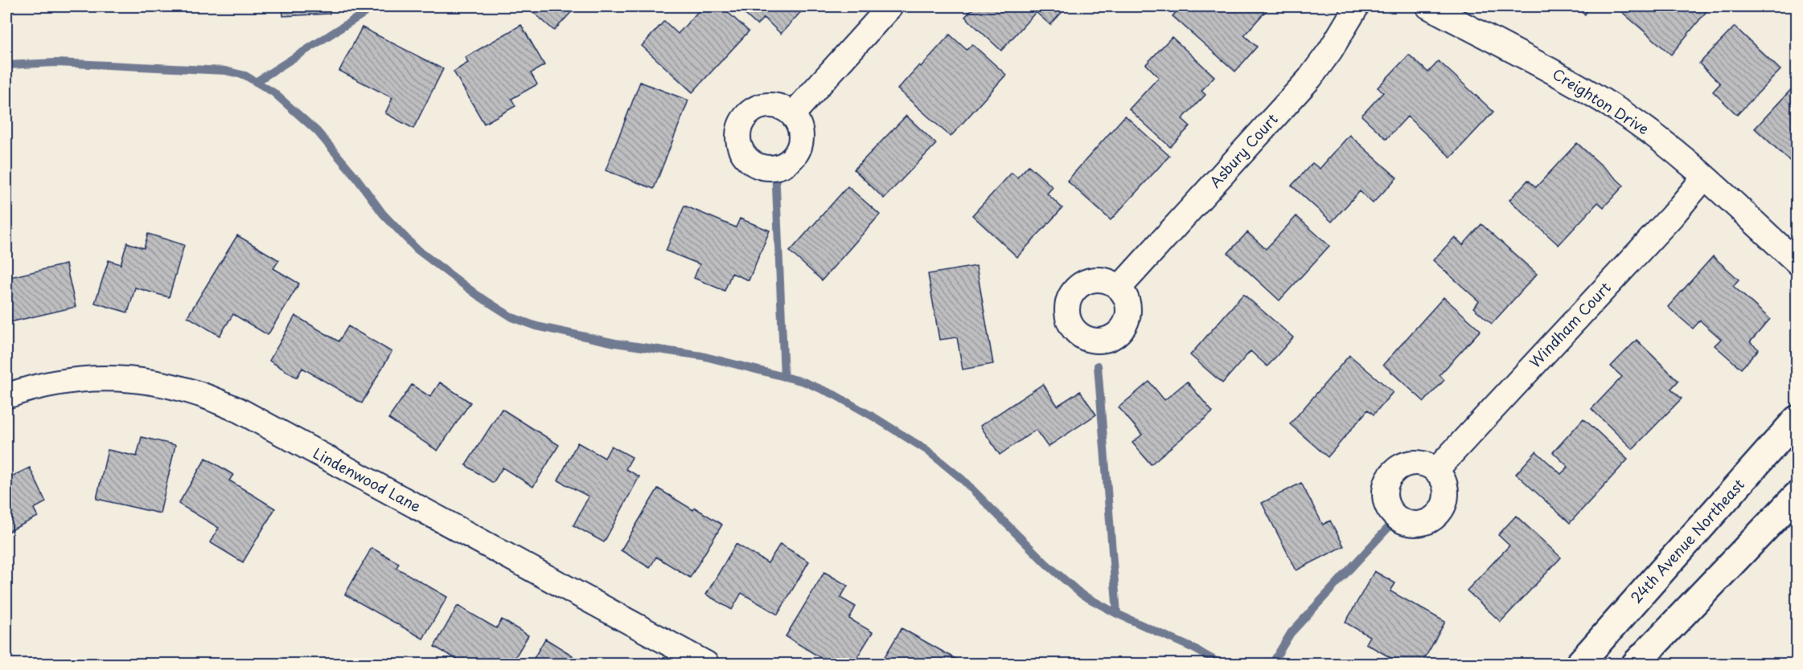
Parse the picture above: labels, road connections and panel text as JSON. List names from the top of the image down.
{
  "streets": {
    "street": [
      "Creighton Drive",
      "Asbury Court",
      "Windham Court",
      "Lindenwood Lane",
      "24th Avenue Northeast"
    ]
  },
  "crossings": [
    ["Creighton Drive", "Windham Court"]
  ]
}
